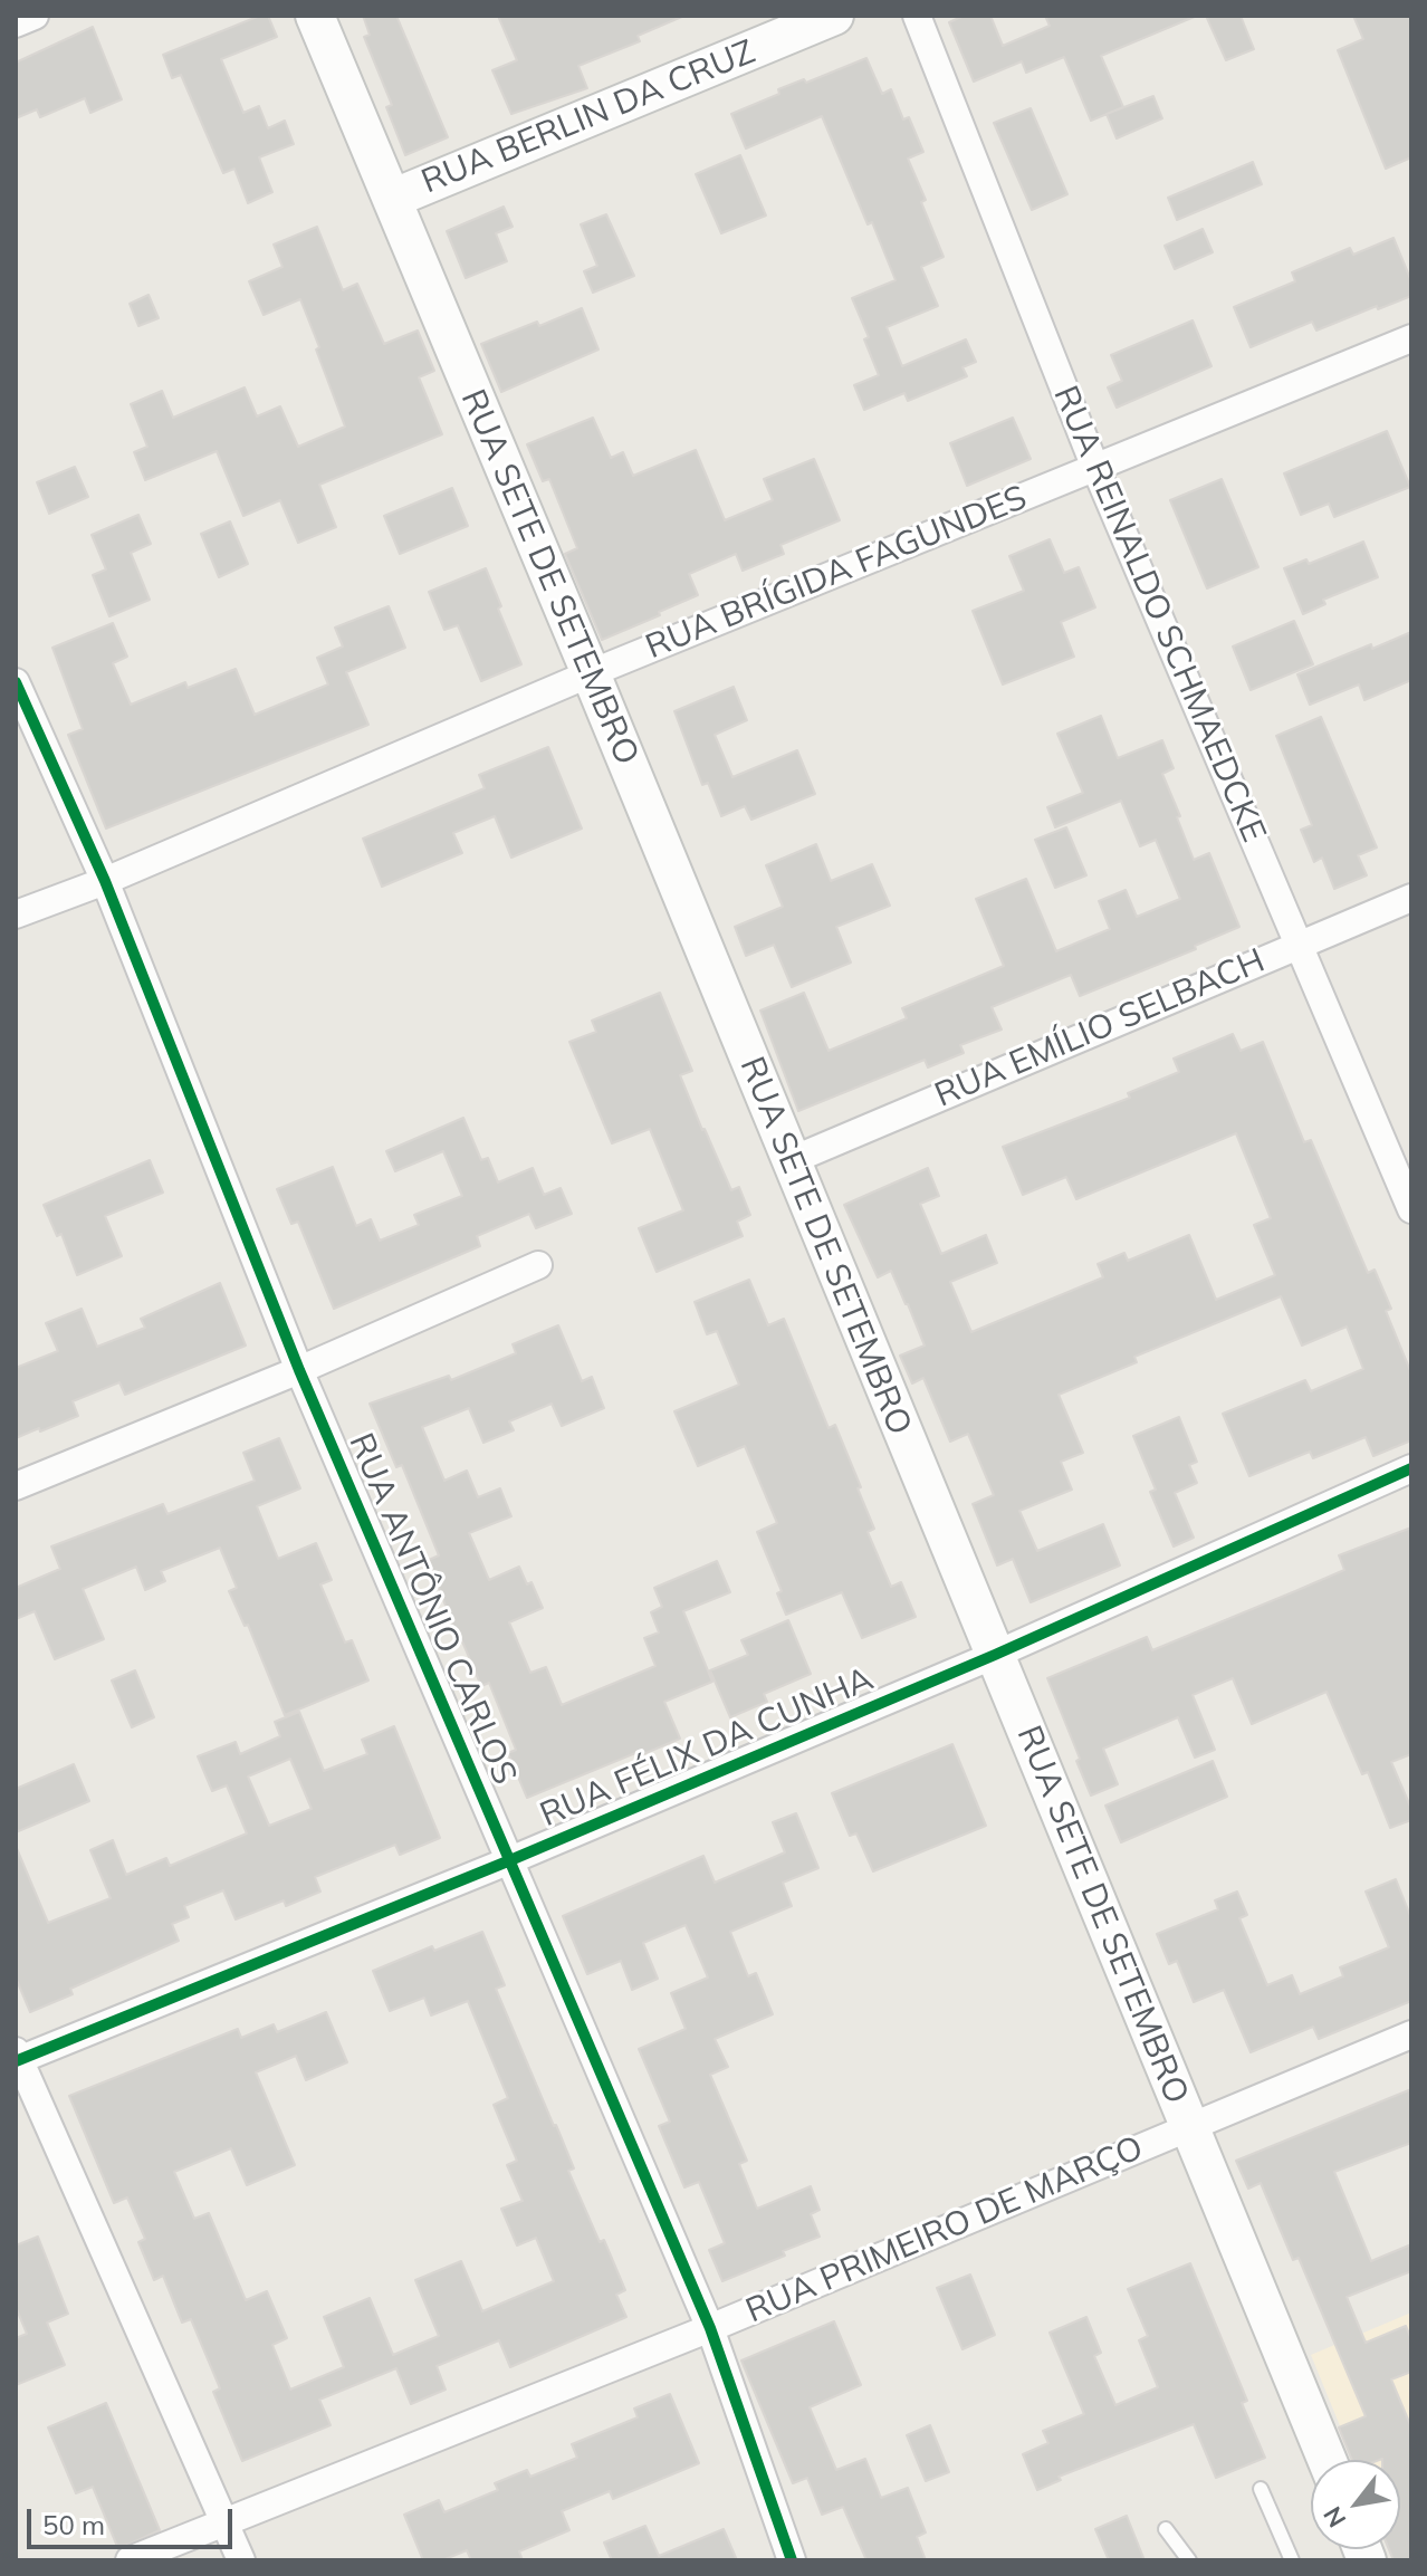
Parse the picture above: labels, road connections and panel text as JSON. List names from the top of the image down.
{
  "streets": {
    "main road": ["RUA BERLIN DA CRUZ", "RUA SETE DE SETEMBRO"],
    "street": [
      "RUA BRÍGIDA FAGUNDES",
      "RUA REINALDO SCHMAEDCKE",
      "RUA EMÍLIO SELBACH",
      "RUA ANTÔNIO CARLOS",
      "RUA FÉLIX DA CUNHA",
      "RUA PRIMEIRO DE MARÇO"
    ]
  },
  "crossings": [
    ["RUA BERLIN DA CRUZ", "RUA SETE DE SETEMBRO"],
    ["RUA BRÍGIDA FAGUNDES", "RUA SETE DE SETEMBRO"],
    ["RUA BRÍGIDA FAGUNDES", "RUA REINALDO SCHMAEDCKE"],
    ["RUA BRÍGIDA FAGUNDES", "RUA ANTÔNIO CARLOS"],
    ["RUA SETE DE SETEMBRO", "RUA EMÍLIO SELBACH"],
    ["RUA SETE DE SETEMBRO", "RUA FÉLIX DA CUNHA"],
    ["RUA SETE DE SETEMBRO", "RUA PRIMEIRO DE MARÇO"],
    ["RUA REINALDO SCHMAEDCKE", "RUA EMÍLIO SELBACH"],
    ["RUA ANTÔNIO CARLOS", "RUA FÉLIX DA CUNHA"],
    ["RUA ANTÔNIO CARLOS", "RUA PRIMEIRO DE MARÇO"]
  ],
  "scale_bar": "50 m",
  "north": "bottom left"
}
